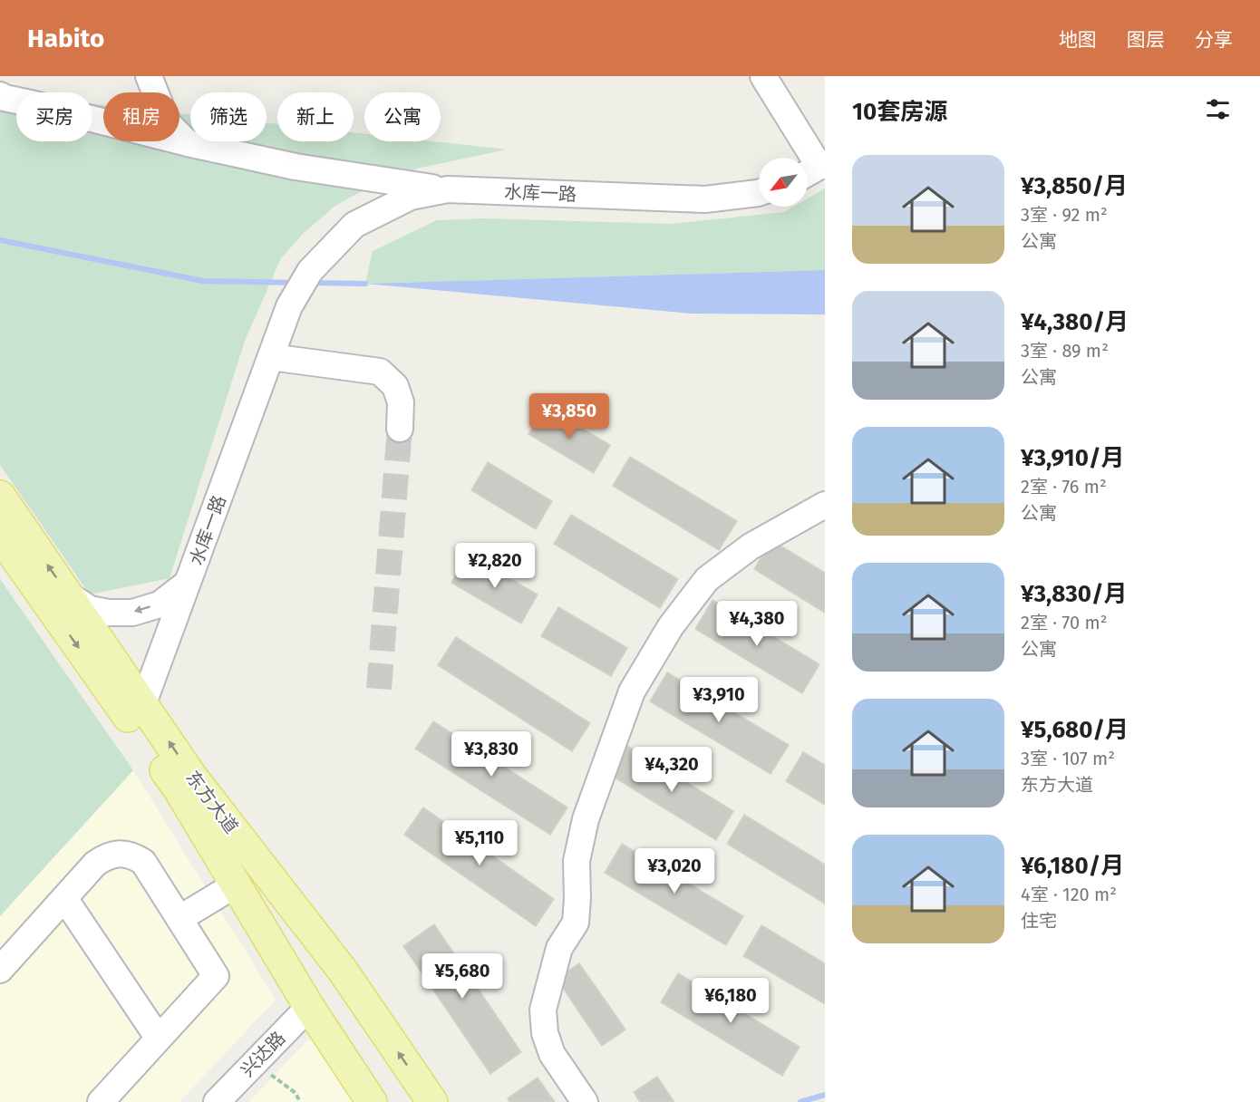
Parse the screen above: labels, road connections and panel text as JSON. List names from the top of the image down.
{
  "streets": {
    "main road": ["东方大道"],
    "street": ["水库一路", "兴达路"]
  },
  "crossings": [
    ["水库一路", "东方大道"],
    ["东方大道", "兴达路"]
  ],
  "north": "bottom left",
  "page": {
    "header": "Habito",
    "nav": ["地图", "图层", "分享"],
    "heading": "10套房源",
    "chip": [
      "买房",
      "租房",
      "筛选",
      "新上",
      "公寓"
    ],
    "list": [
      {
        "name": "¥3,850/月",
        "note": "3室 · 92 m² · 公寓"
      },
      {
        "name": "¥4,380/月",
        "note": "3室 · 89 m² · 公寓"
      },
      {
        "name": "¥3,910/月",
        "note": "2室 · 76 m² · 公寓"
      },
      {
        "name": "¥3,830/月",
        "note": "2室 · 70 m² · 公寓"
      },
      {
        "name": "¥5,680/月",
        "note": "3室 · 107 m² · 东方大道"
      },
      {
        "name": "¥6,180/月",
        "note": "4室 · 120 m² · 住宅"
      }
    ],
    "price": [
      "¥3,850",
      "¥2,820",
      "¥4,380",
      "¥3,910",
      "¥3,830",
      "¥4,320",
      "¥5,110",
      "¥3,020",
      "¥5,680",
      "¥6,180"
    ]
  }
}
